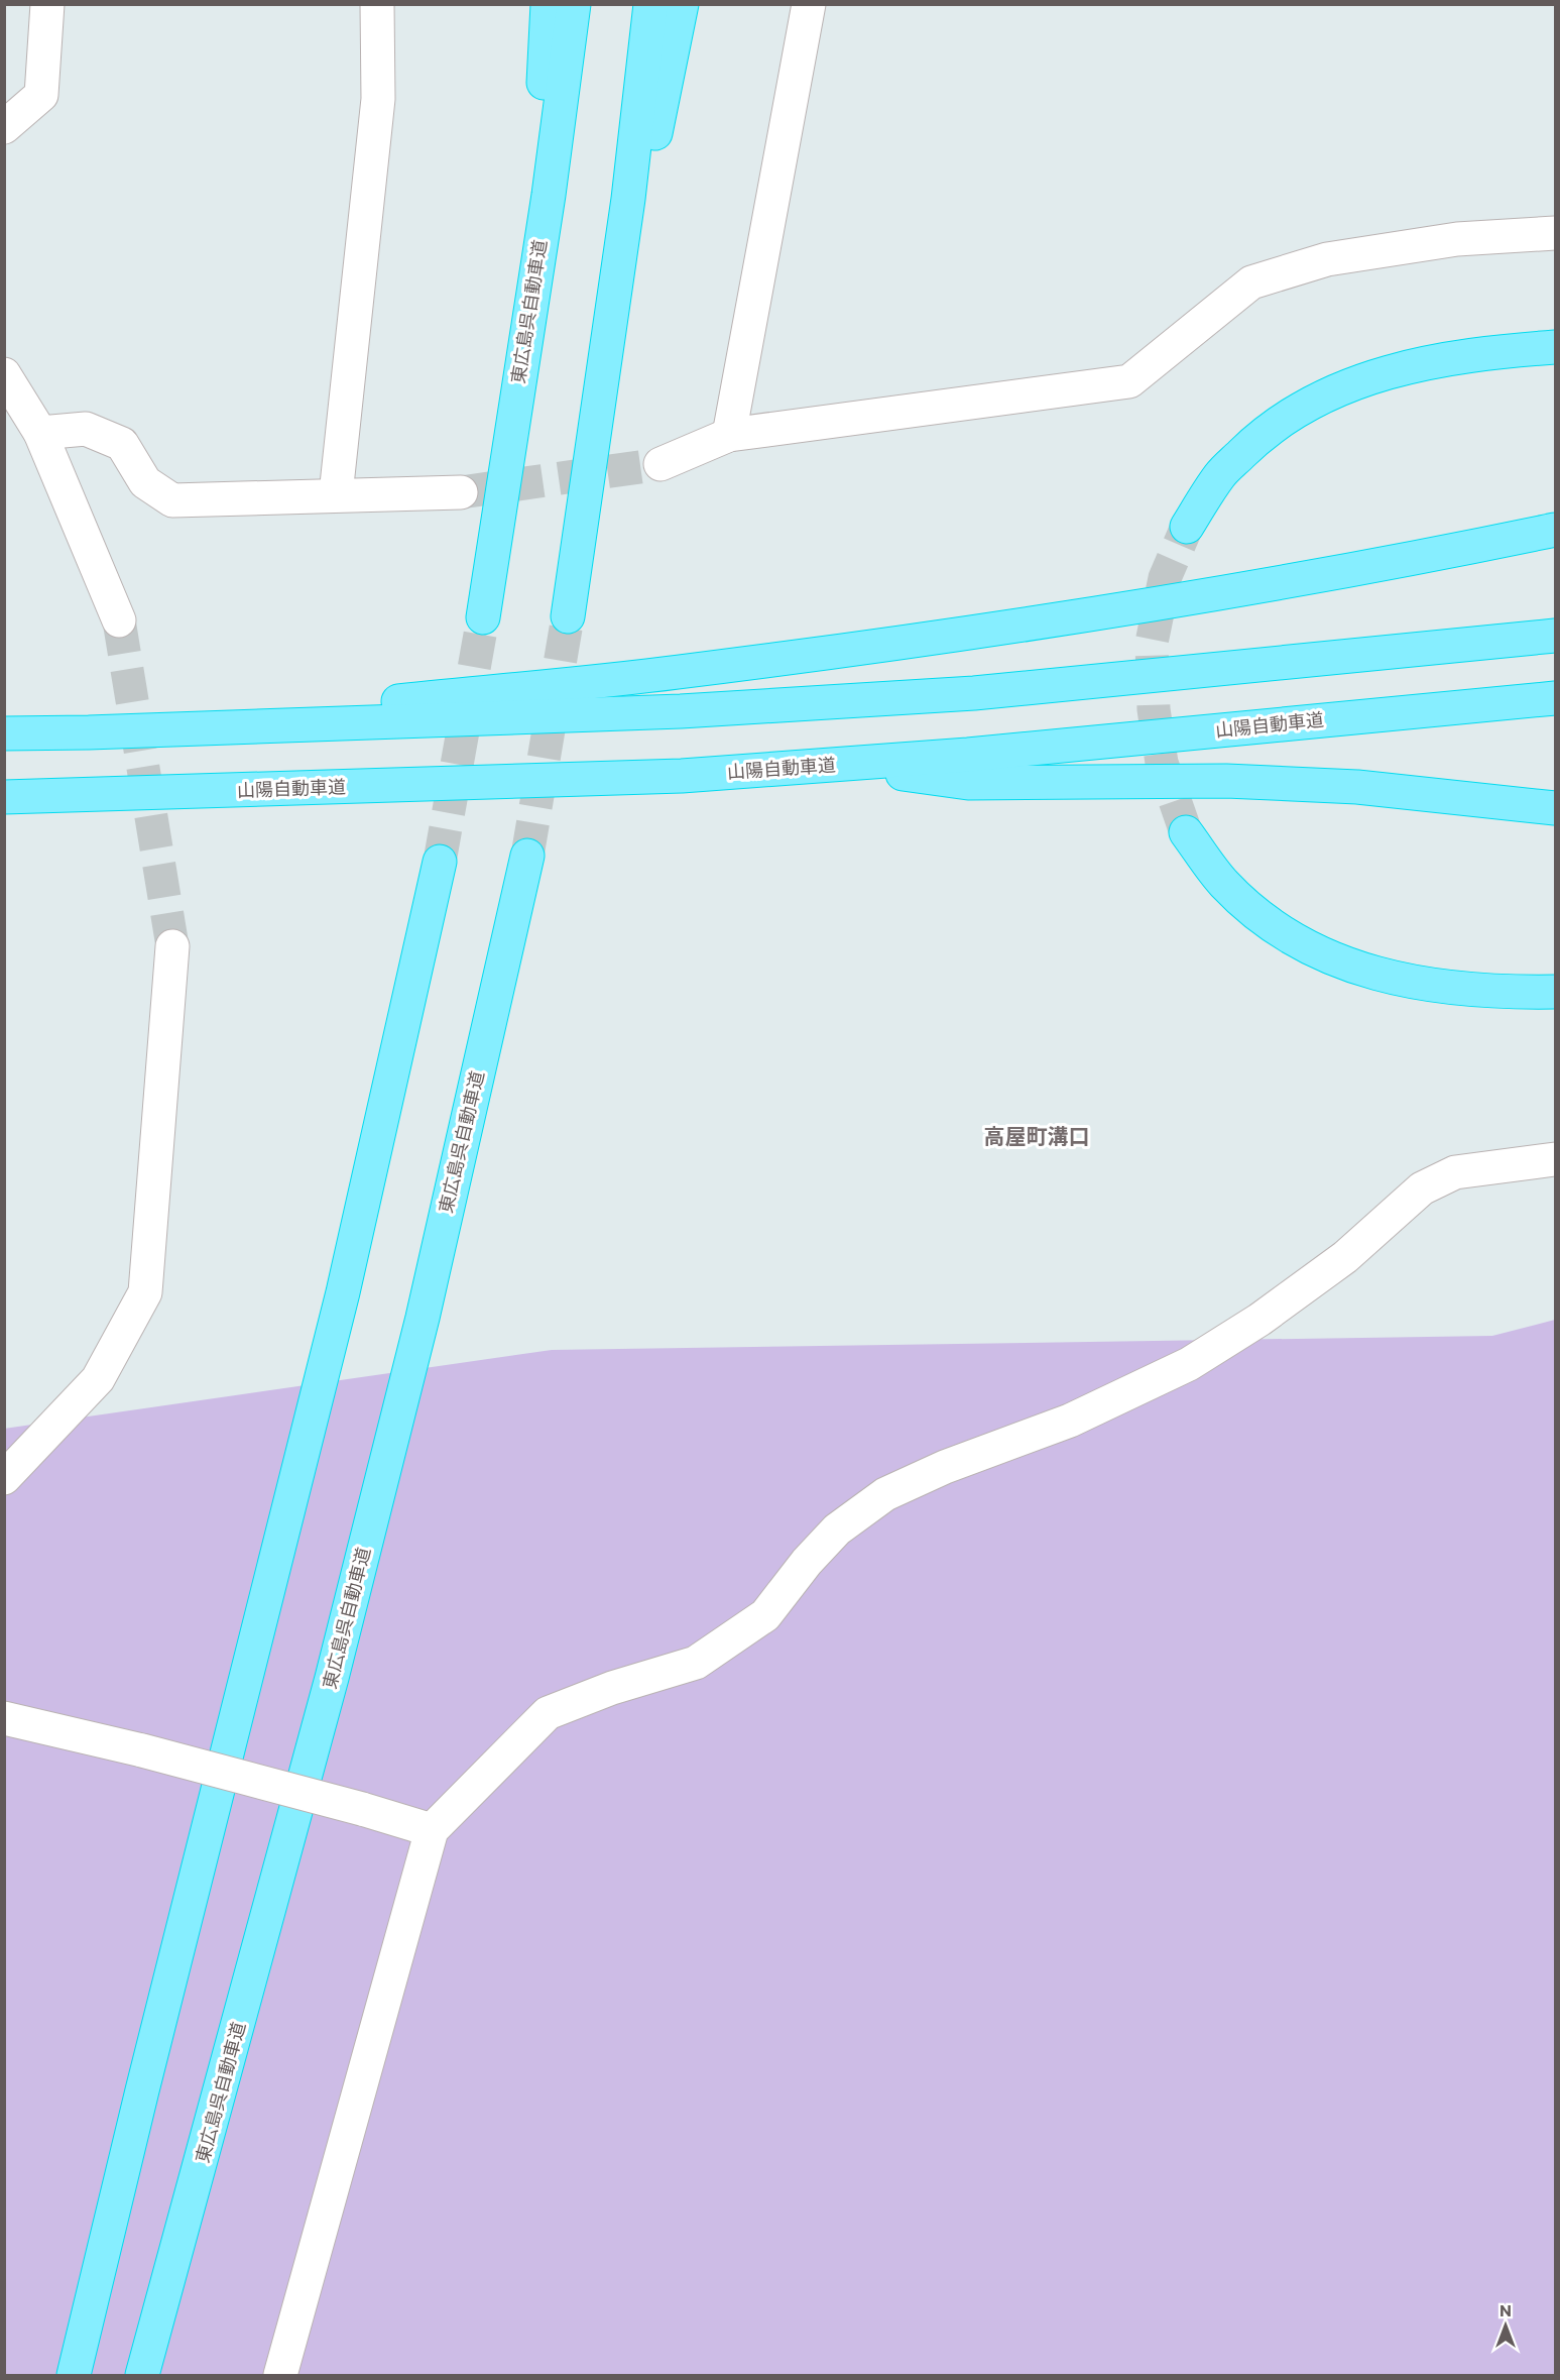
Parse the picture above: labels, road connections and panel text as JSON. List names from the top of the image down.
{
  "streets": {
    "highway": ["東広島呉自動車道", "山陽自動車道"]
  },
  "districts": ["高屋町溝口"],
  "north": "top"
}
